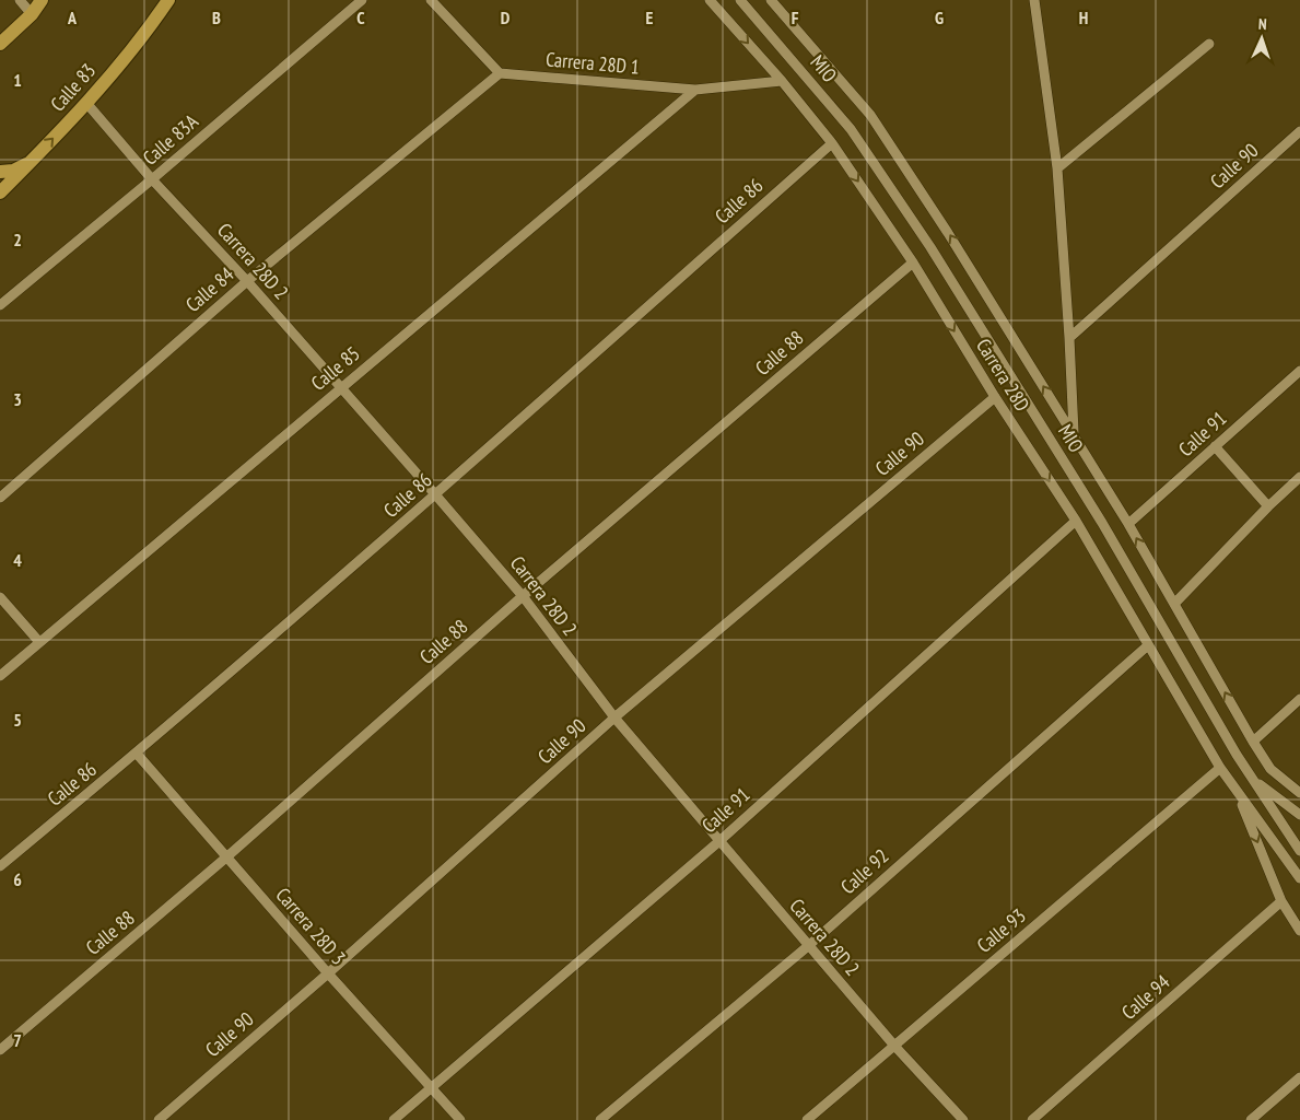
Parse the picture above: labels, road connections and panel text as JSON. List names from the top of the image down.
{
  "streets": {
    "main road": ["Calle 83"],
    "street": [
      "Carrera 28D 1",
      "MIO",
      "Calle 83A",
      "Calle 90",
      "Calle 86",
      "Carrera 28D 2",
      "Calle 84",
      "Calle 88",
      "Calle 85",
      "Carrera 28D",
      "Calle 91",
      "Calle 92",
      "Carrera 28D 3",
      "Calle 93",
      "Calle 94"
    ]
  },
  "crossings": [
    ["Carrera 28D 1", "Calle 84"],
    ["Carrera 28D 1", "Calle 85"],
    ["Carrera 28D 1", "Carrera 28D"],
    ["Calle 83", "Carrera 28D 2"],
    ["Calle 83A", "Carrera 28D 2"],
    ["Calle 90", "Carrera 28D 2"],
    ["Calle 90", "Carrera 28D"],
    ["Calle 90", "Carrera 28D 3"],
    ["Calle 86", "Carrera 28D 2"],
    ["Calle 86", "Carrera 28D"],
    ["Calle 86", "Carrera 28D 3"],
    ["Carrera 28D 2", "Calle 84"],
    ["Carrera 28D 2", "Calle 88"],
    ["Carrera 28D 2", "Calle 85"],
    ["Carrera 28D 2", "Calle 91"],
    ["Carrera 28D 2", "Calle 92"],
    ["Carrera 28D 2", "Calle 93"],
    ["Calle 88", "Carrera 28D"],
    ["Calle 88", "Carrera 28D 3"],
    ["Carrera 28D", "Calle 91"],
    ["Carrera 28D", "Calle 92"],
    ["Carrera 28D", "Calle 93"],
    ["Carrera 28D", "Calle 94"],
    ["Calle 91", "Carrera 28D 3"]
  ],
  "north": "top",
  "grid": {
    "columns": [
      "A",
      "B",
      "C",
      "D",
      "E",
      "F",
      "G",
      "H"
    ],
    "rows": [
      "1",
      "2",
      "3",
      "4",
      "5",
      "6",
      "7"
    ]
  }
}
